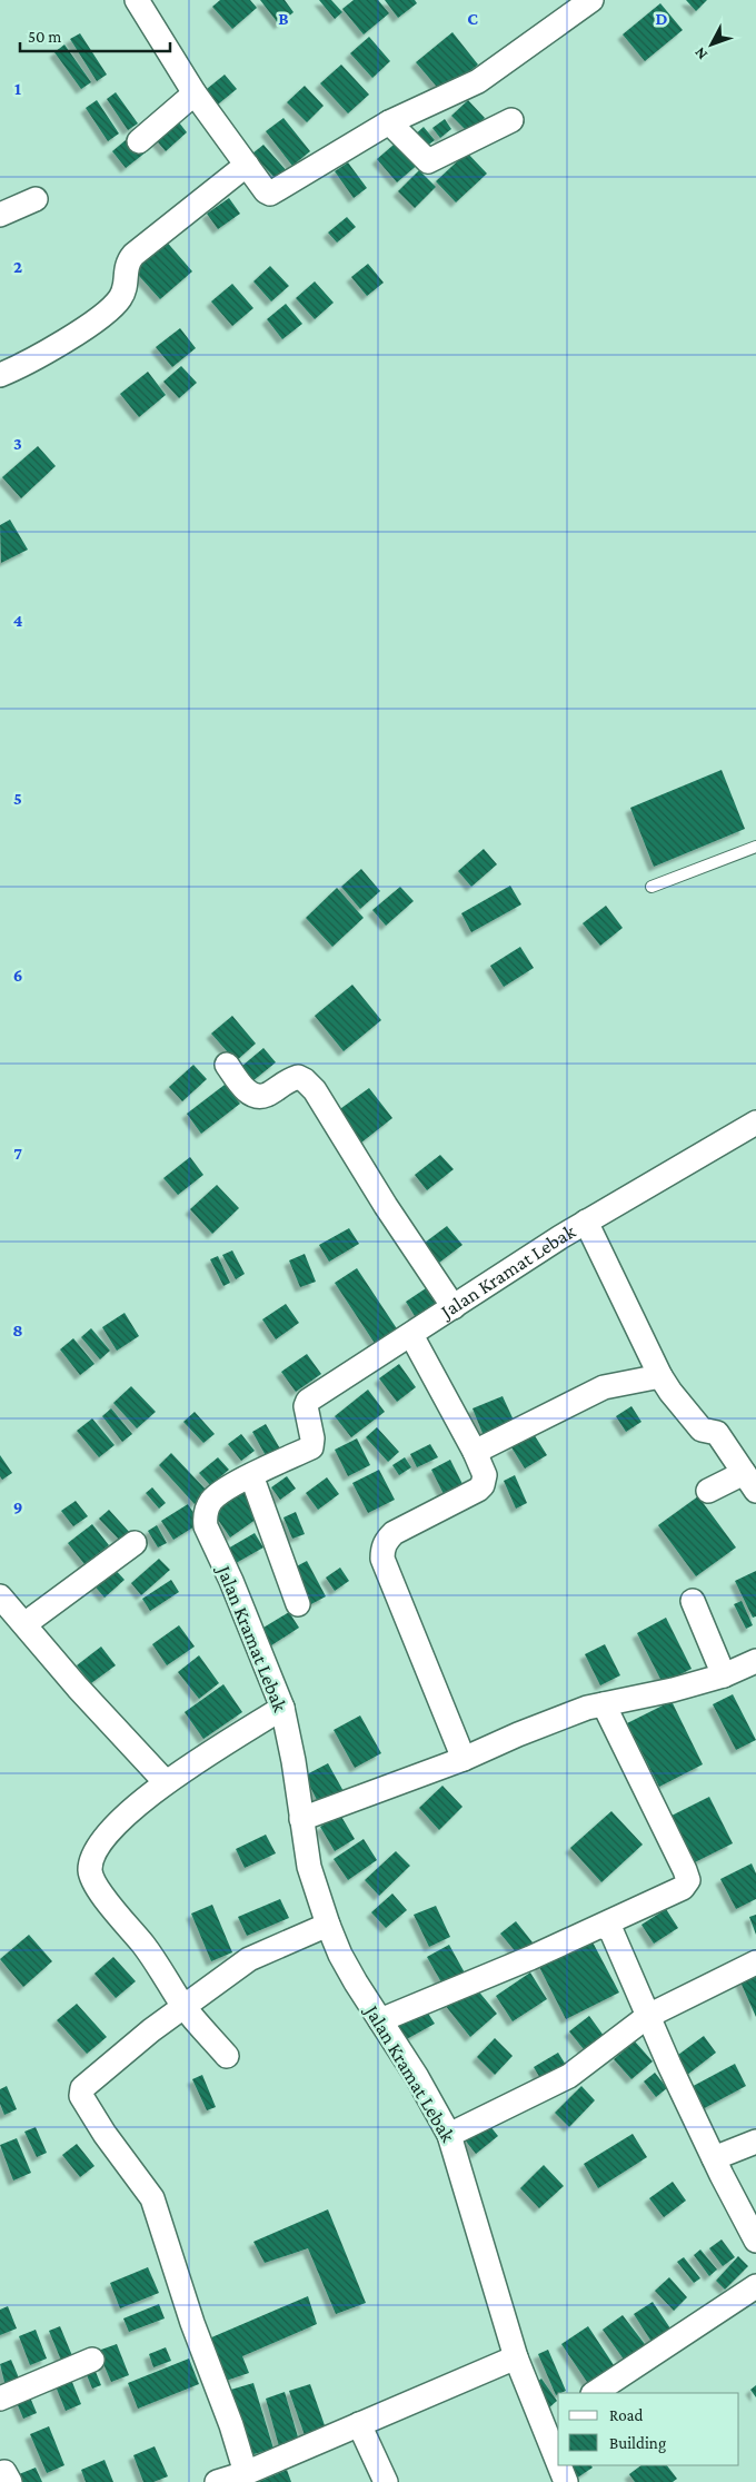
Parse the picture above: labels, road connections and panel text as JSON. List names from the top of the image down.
{
  "streets": {
    "street": ["Jalan Kramat Lebak"]
  },
  "legend": ["Road", "Building"],
  "scale_bar": "50 m",
  "north": "bottom left",
  "grid": {
    "columns": ["B", "C", "D"],
    "rows": [
      "1",
      "2",
      "3",
      "4",
      "5",
      "6",
      "7",
      "8",
      "9"
    ]
  }
}
